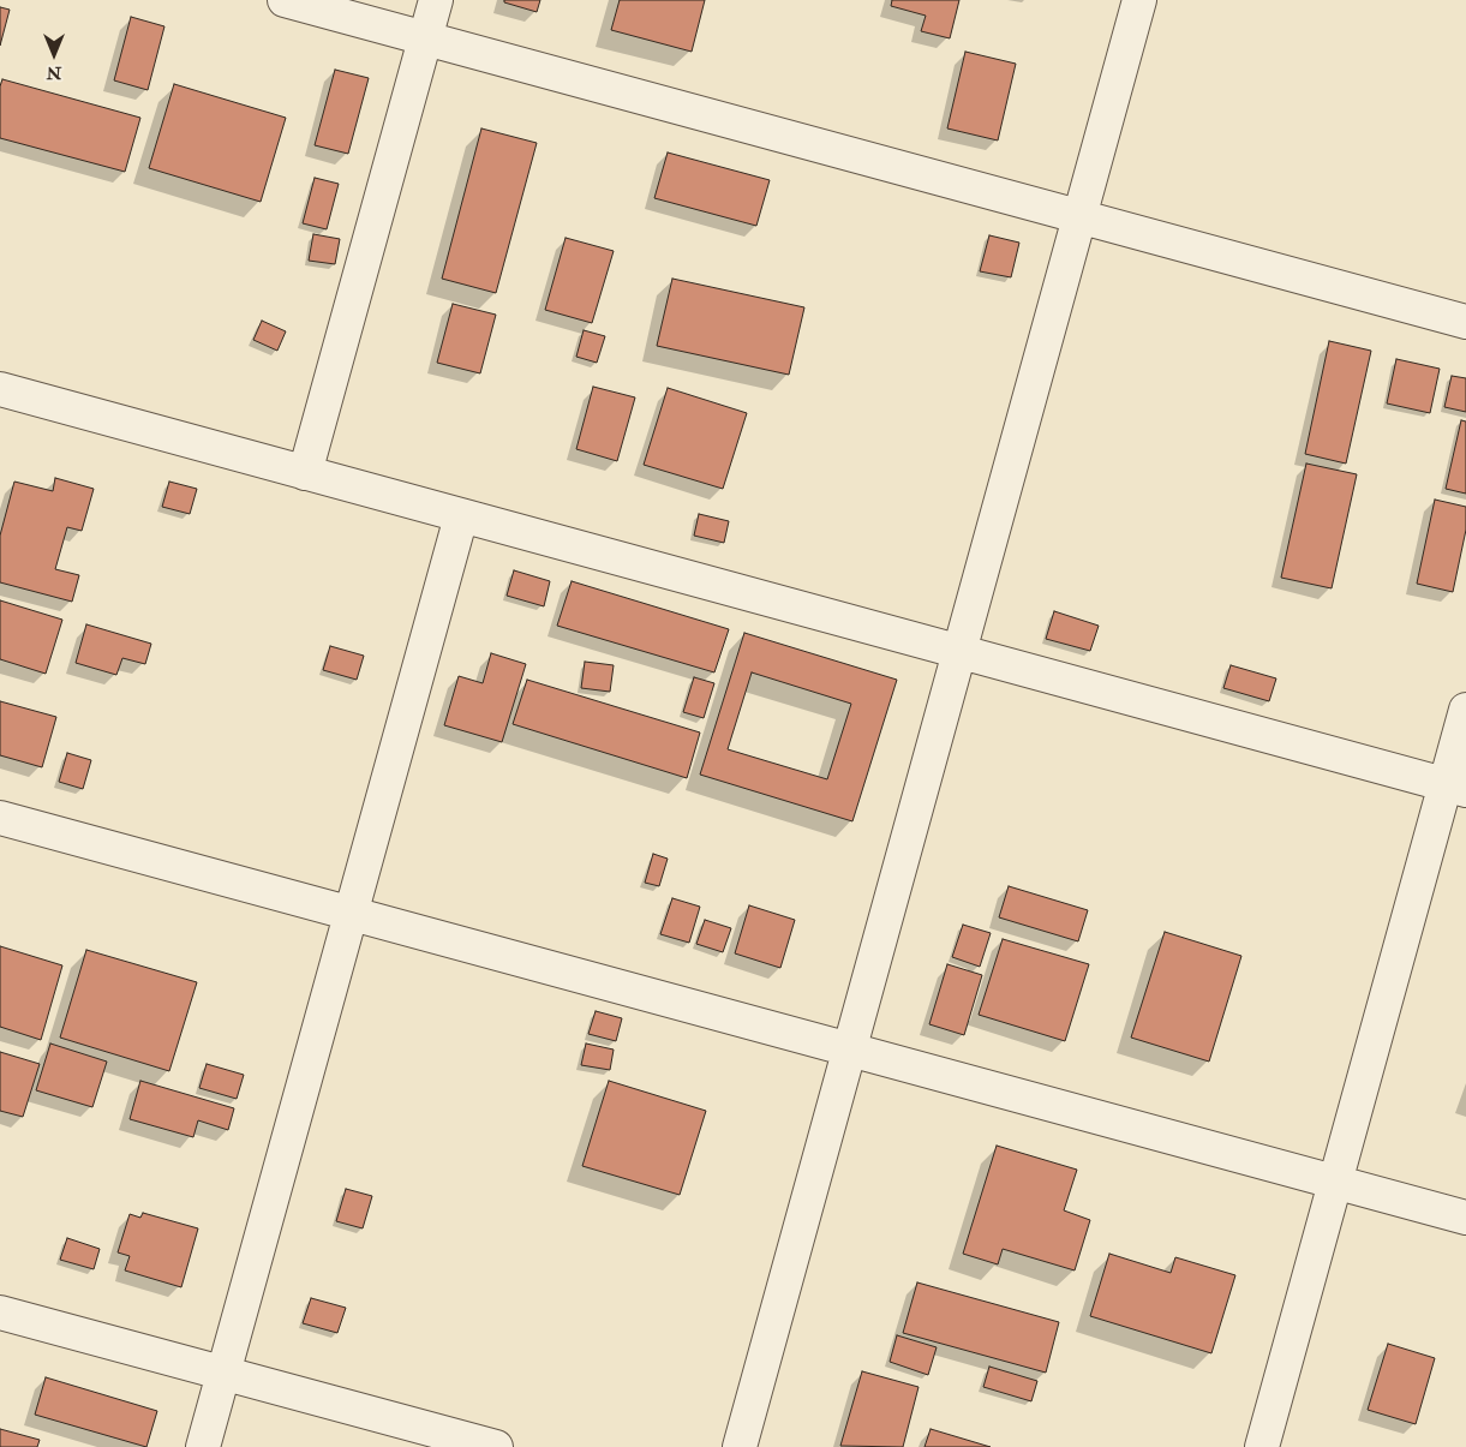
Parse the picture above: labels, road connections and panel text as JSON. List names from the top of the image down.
{
  "north": "bottom"
}
